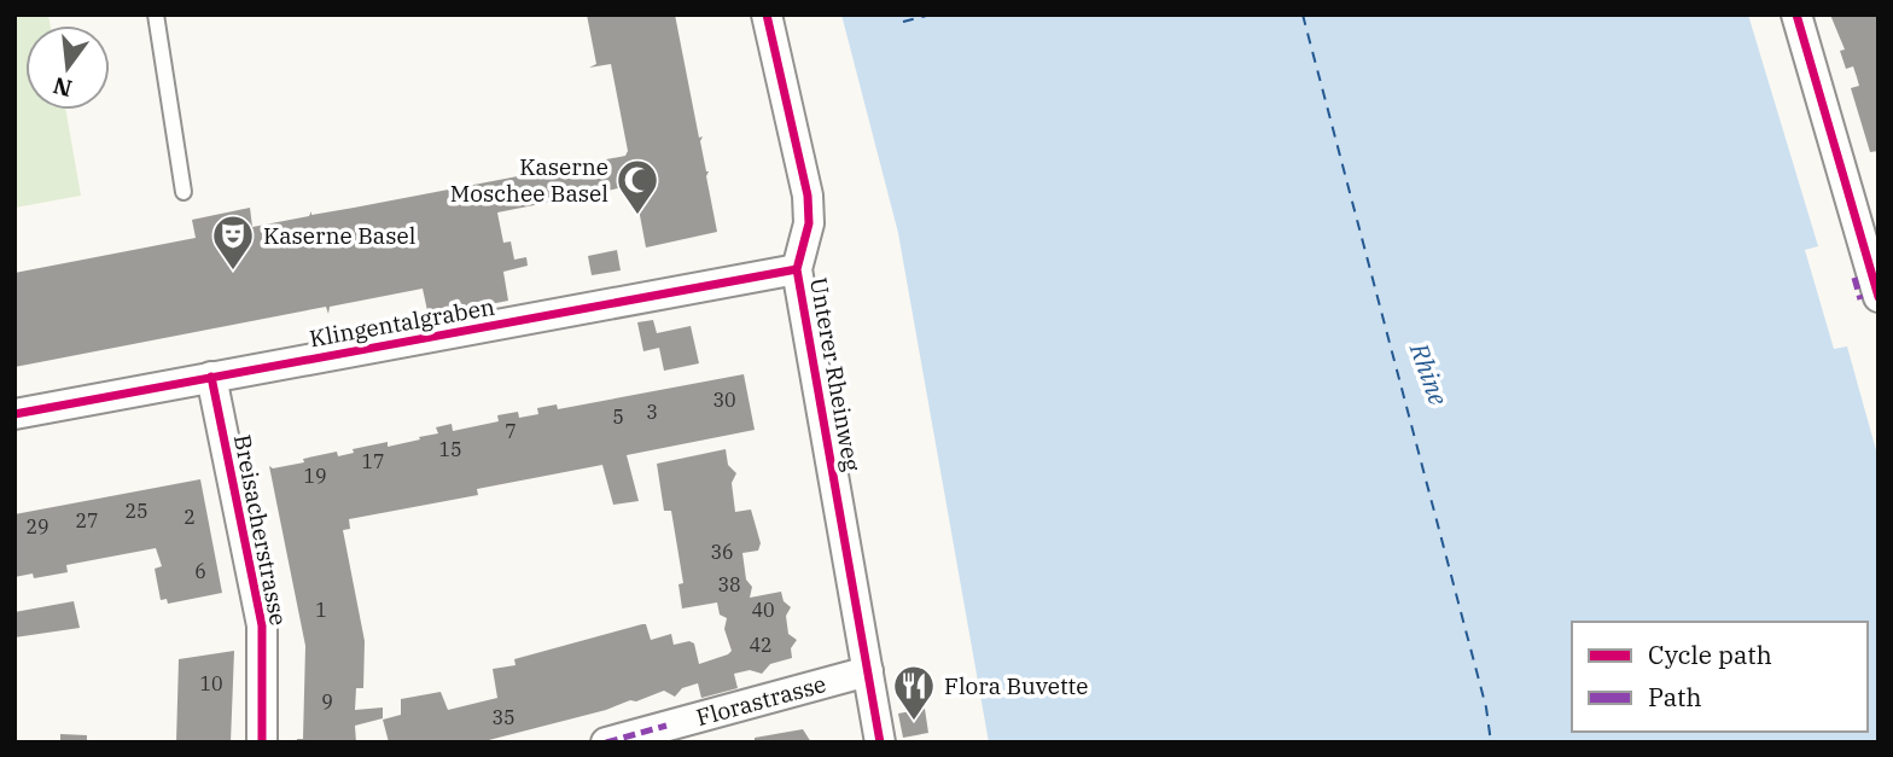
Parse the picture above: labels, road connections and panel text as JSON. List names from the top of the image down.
{
  "streets": {
    "street": [
      "Klingentalgraben",
      "Unterer Rheinweg",
      "Breisacherstrasse",
      "Florastrasse"
    ]
  },
  "crossings": [
    ["Klingentalgraben", "Unterer Rheinweg"],
    ["Klingentalgraben", "Breisacherstrasse"],
    ["Unterer Rheinweg", "Florastrasse"]
  ],
  "water": ["Rhine"],
  "places": {
    "mosque": ["Kaserne Moschee Basel"],
    "theatre": ["Kaserne Basel"],
    "restaurant": ["Flora Buvette"]
  },
  "house_numbers": [
    "30",
    "3",
    "5",
    "7",
    "15",
    "17",
    "19",
    "25",
    "2",
    "27",
    "29",
    "36",
    "6",
    "38",
    "1",
    "40",
    "42",
    "10",
    "9",
    "35"
  ],
  "legend": ["Cycle path", "Path"],
  "north": "bottom"
}
